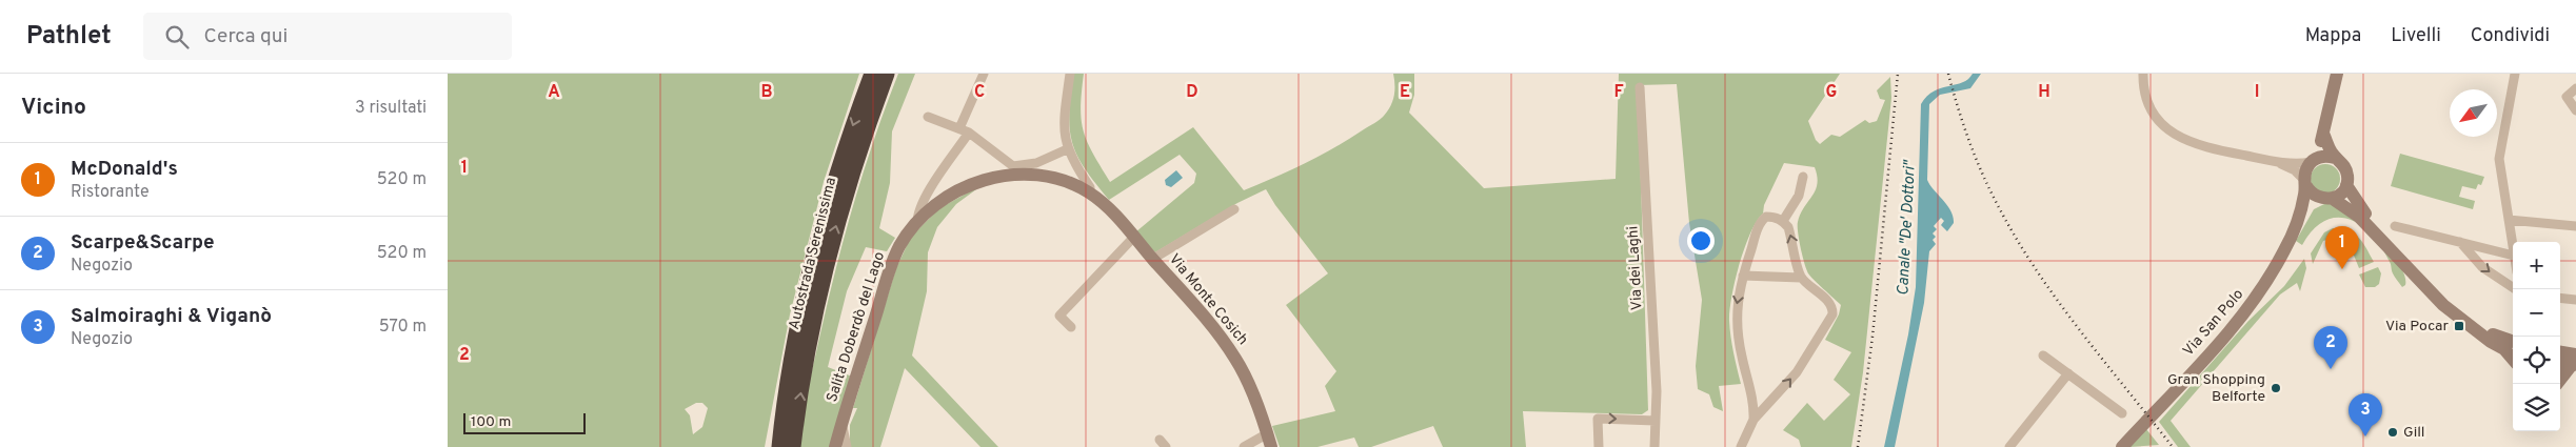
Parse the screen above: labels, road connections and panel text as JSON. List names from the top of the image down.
{
  "streets": {
    "highway": ["Autostrada Serenissima"],
    "main road": ["Via Monte Cosich", "Via San Polo", "Salita Doberdò del Lago"],
    "street": ["Via dei Laghi"]
  },
  "crossings": [
    ["Via Monte Cosich", "Salita Doberdò del Lago"]
  ],
  "water": ["Canale \"De' Dottori\""],
  "places": {
    "transit": ["Via Pocar"],
    "other": ["Gran Shopping Belforte", "Gill"]
  },
  "scale_bar": "100 m",
  "north": "bottom left",
  "page": {
    "header": "Pathlet",
    "search": "Cerca qui",
    "nav": ["Mappa", "Livelli", "Condividi"],
    "heading": ["Vicino", "3 risultati"],
    "list": [
      {
        "mark": "1",
        "name": "McDonald's",
        "note": "Ristorante",
        "value": "520 m"
      },
      {
        "mark": "2",
        "name": "Scarpe&Scarpe",
        "note": "Negozio",
        "value": "520 m"
      },
      {
        "mark": "3",
        "name": "Salmoiraghi & Viganò",
        "note": "Negozio",
        "value": "570 m"
      }
    ],
    "pins": ["1", "2", "3"],
    "map_buttons": ["+", "−"],
    "scale": "100 m"
  },
  "grid": {
    "columns": [
      "A",
      "B",
      "C",
      "D",
      "E",
      "F",
      "G",
      "H",
      "I"
    ],
    "rows": ["1", "2"]
  }
}
